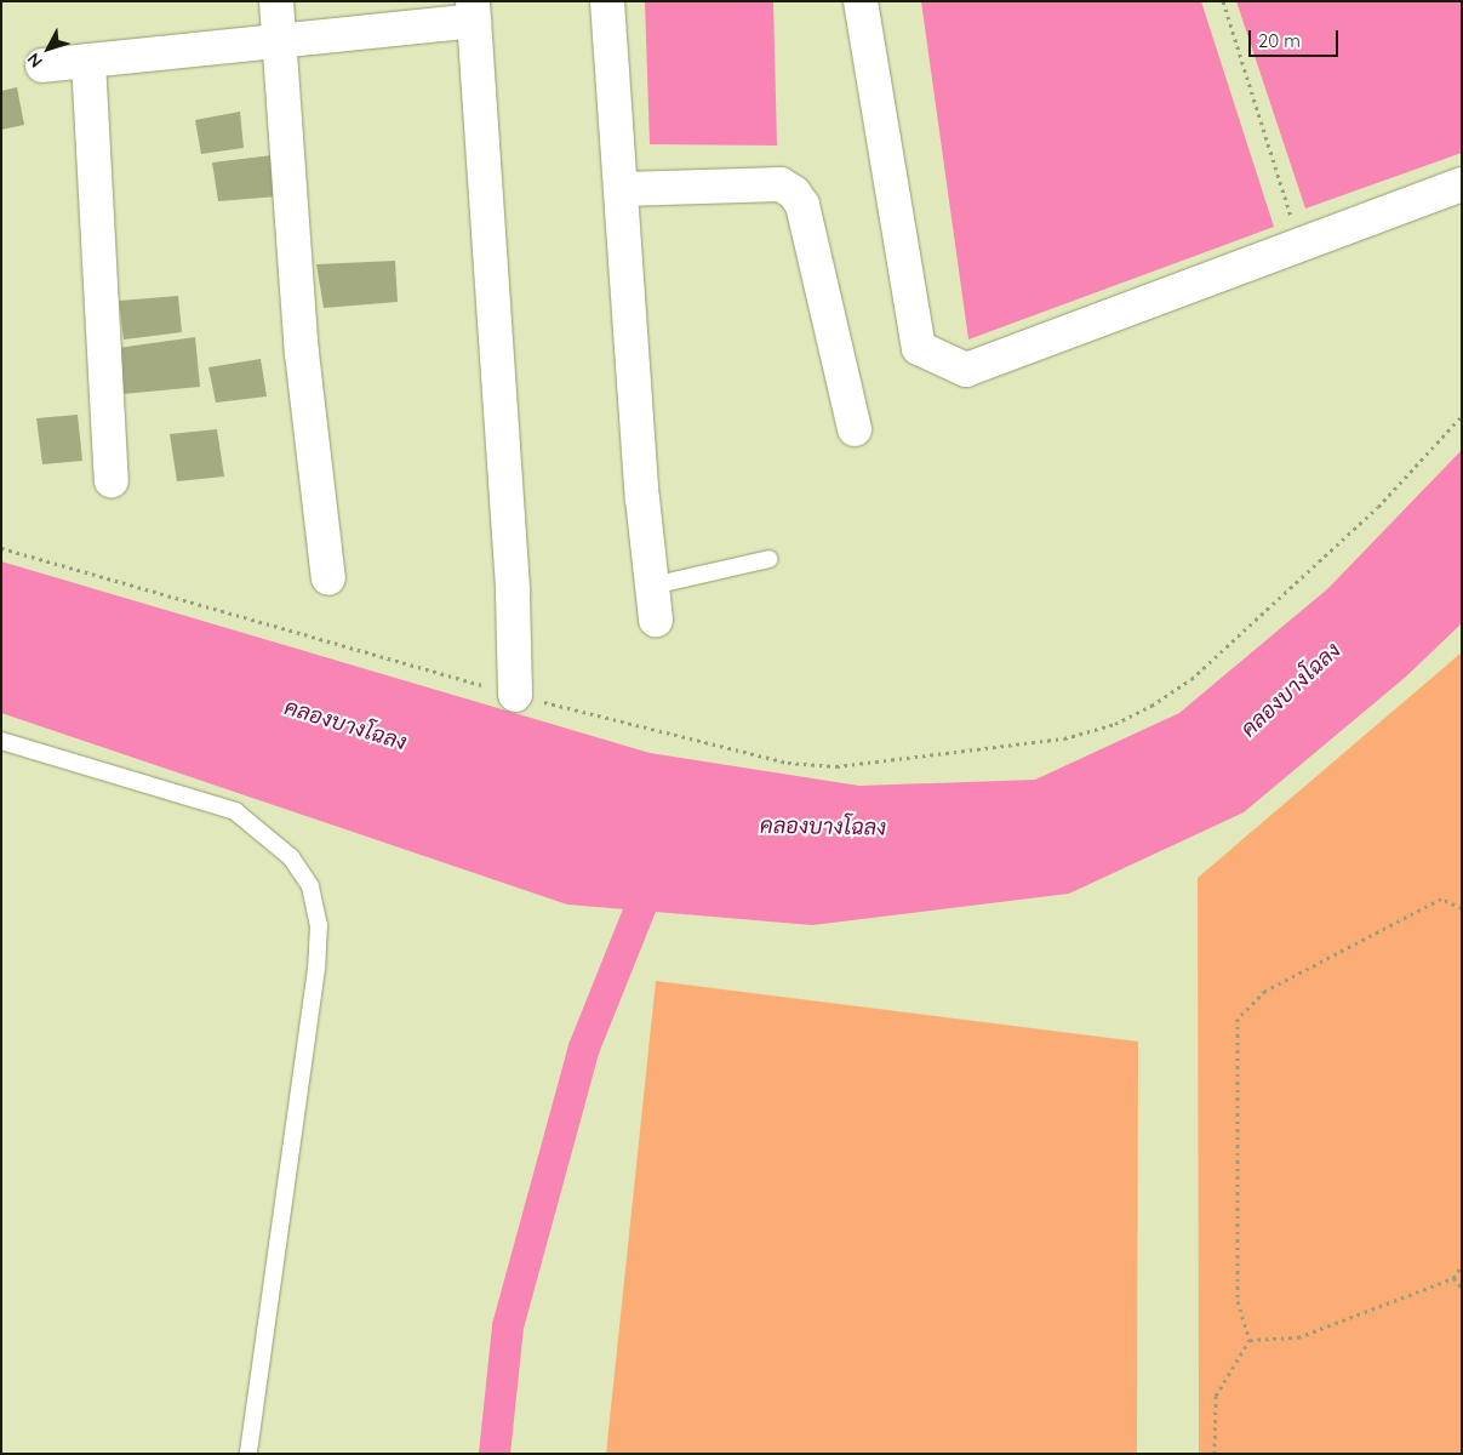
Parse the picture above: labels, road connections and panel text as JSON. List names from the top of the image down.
{
  "water": ["คลองบางโฉลง"],
  "scale_bar": "20 m",
  "north": "bottom left"
}
